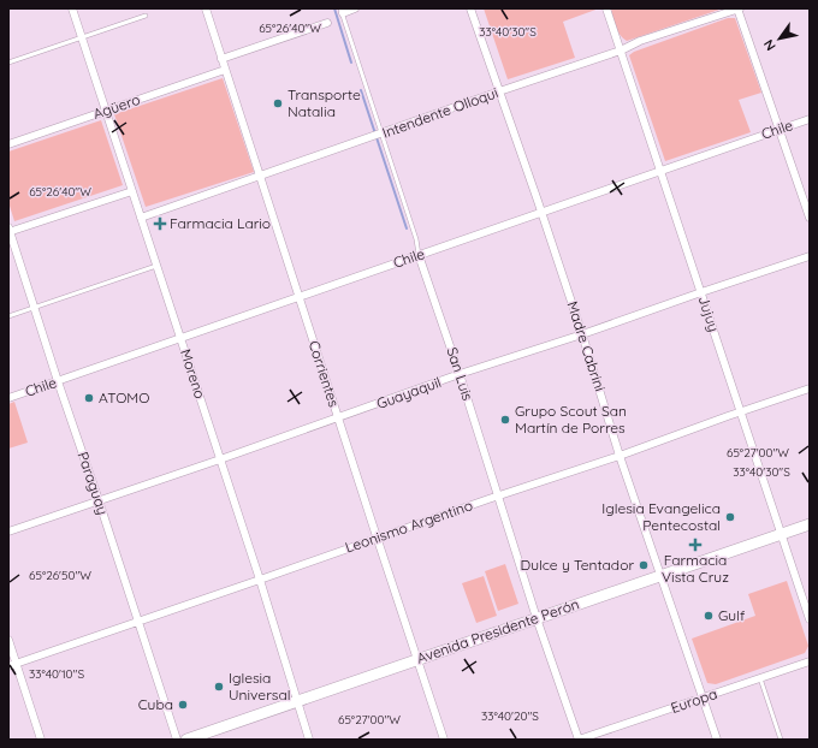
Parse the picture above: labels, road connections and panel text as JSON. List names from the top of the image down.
{
  "streets": {
    "main road": ["Avenida Presidente Perón"],
    "street": [
      "Agüero",
      "Intendente Olloqui",
      "Chile",
      "Jujuy",
      "Madre Cabrini",
      "Moreno",
      "Corrientes",
      "San Luis",
      "Guayaquil",
      "Paraguay",
      "Leonismo Argentino",
      "Europa"
    ]
  },
  "crossings": [
    ["Agüero", "Moreno"],
    ["Agüero", "Corrientes"],
    ["Intendente Olloqui", "Jujuy"],
    ["Intendente Olloqui", "Madre Cabrini"],
    ["Intendente Olloqui", "Moreno"],
    ["Intendente Olloqui", "Corrientes"],
    ["Intendente Olloqui", "San Luis"],
    ["Chile", "Jujuy"],
    ["Chile", "Madre Cabrini"],
    ["Chile", "Moreno"],
    ["Chile", "Corrientes"],
    ["Chile", "San Luis"],
    ["Chile", "Paraguay"],
    ["Jujuy", "Guayaquil"],
    ["Jujuy", "Leonismo Argentino"],
    ["Jujuy", "Avenida Presidente Perón"],
    ["Madre Cabrini", "Guayaquil"],
    ["Madre Cabrini", "Leonismo Argentino"],
    ["Madre Cabrini", "Avenida Presidente Perón"],
    ["Madre Cabrini", "Europa"],
    ["Moreno", "Guayaquil"],
    ["Moreno", "Leonismo Argentino"],
    ["Moreno", "Avenida Presidente Perón"],
    ["Corrientes", "Guayaquil"],
    ["Corrientes", "Leonismo Argentino"],
    ["Corrientes", "Avenida Presidente Perón"],
    ["San Luis", "Guayaquil"],
    ["San Luis", "Leonismo Argentino"],
    ["San Luis", "Avenida Presidente Perón"],
    ["San Luis", "Europa"],
    ["Guayaquil", "Paraguay"],
    ["Paraguay", "Leonismo Argentino"]
  ],
  "places": {
    "other": [
      "Transporte Natalia",
      "ATOMO",
      "Grupo Scout San Martín de Porres",
      "Iglesia Evangelica Pentecostal",
      "Dulce y Tentador",
      "Gulf",
      "Iglesia Universal",
      "Cuba"
    ],
    "health": ["Farmacia Lario", "Farmacia Vista Cruz"]
  },
  "north": "bottom left",
  "coordinates": [
    "65°26'40\"W",
    "33°40'30\"S",
    "65°27'00\"W",
    "65°26'50\"W",
    "33°40'10\"S",
    "33°40'20\"S"
  ]
}
